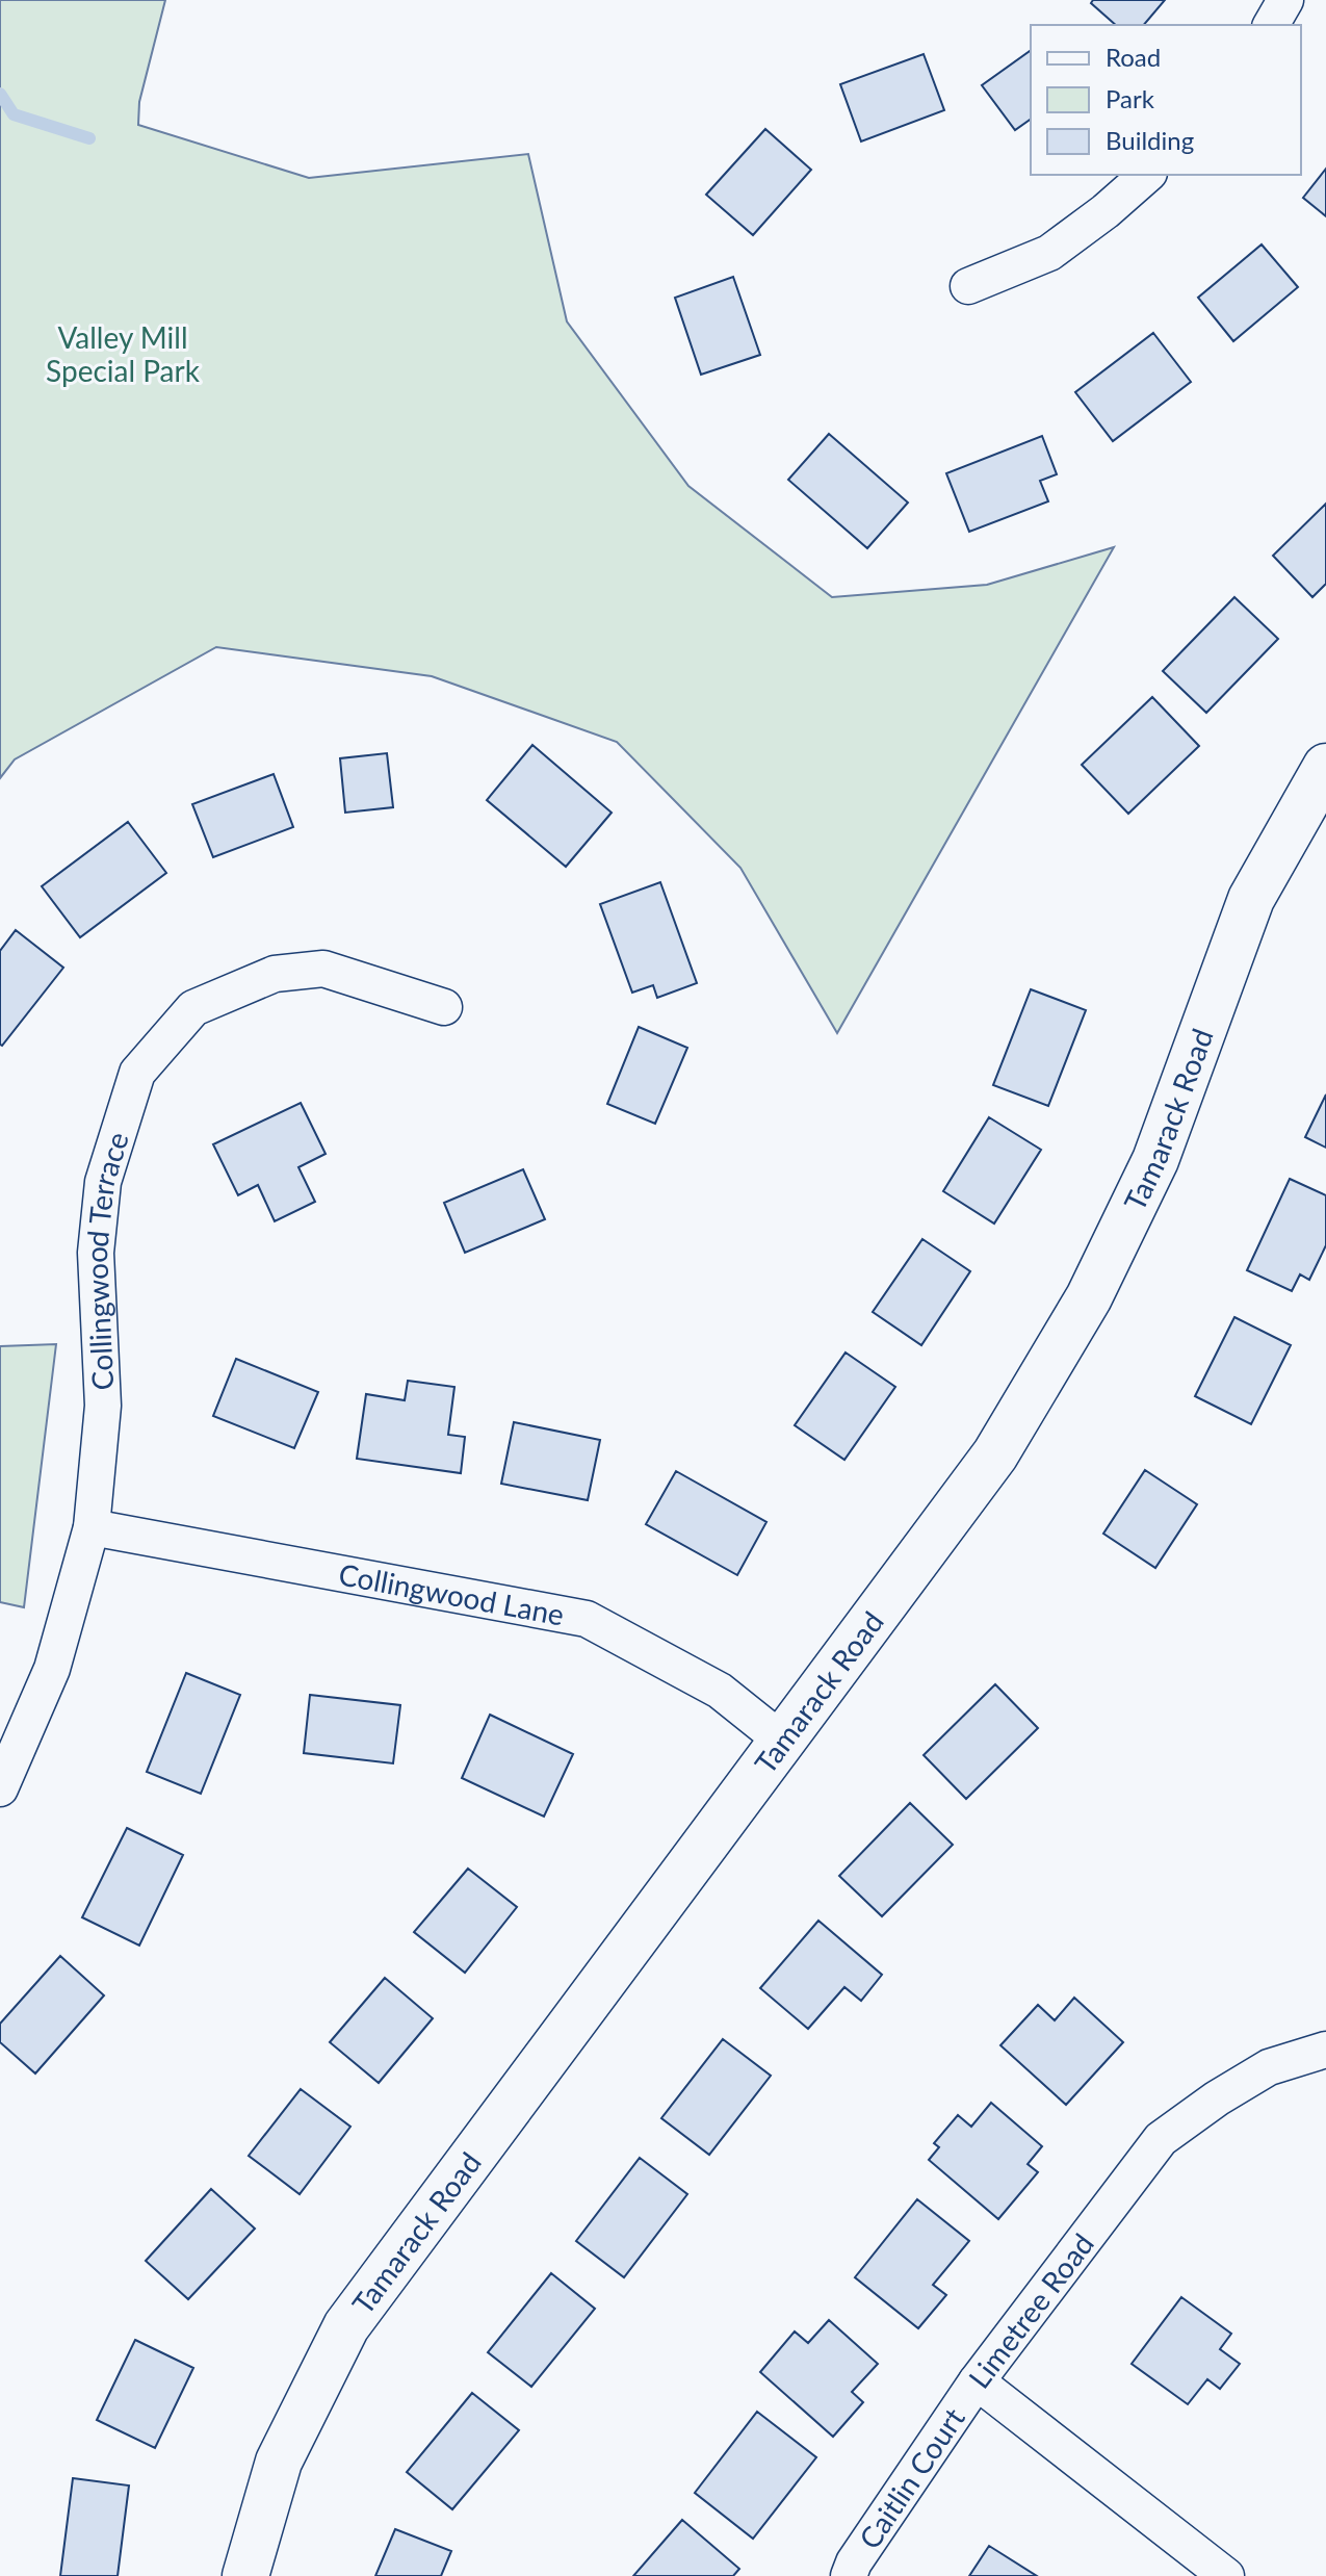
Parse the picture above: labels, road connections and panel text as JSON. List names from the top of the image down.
{
  "streets": {
    "street": [
      "Tamarack Road",
      "Collingwood Terrace",
      "Collingwood Lane",
      "Limetree Road",
      "Caitlin Court"
    ]
  },
  "crossings": [
    ["Tamarack Road", "Collingwood Lane"],
    ["Collingwood Terrace", "Collingwood Lane"],
    ["Limetree Road", "Caitlin Court"]
  ],
  "parks": ["Valley Mill Special Park"],
  "legend": ["Road", "Park", "Building"]
}
